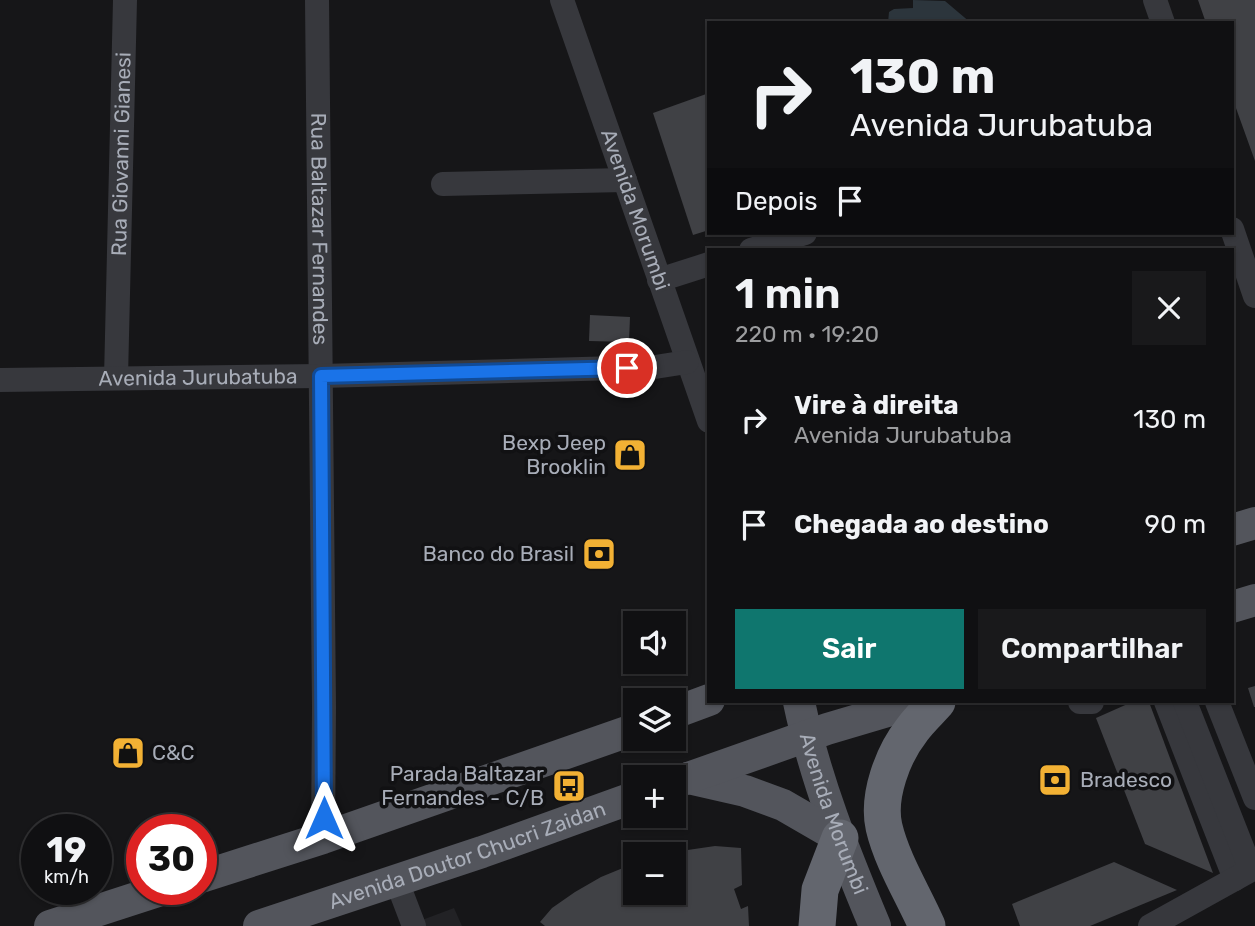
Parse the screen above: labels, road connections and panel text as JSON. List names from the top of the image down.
{
  "streets": {
    "main road": ["Avenida Morumbi", "Avenida Doutor Chucri Zaidan"],
    "street": ["Rua Giovanni Gianesi", "Rua Baltazar Fernandes", "Avenida Jurubatuba"]
  },
  "crossings": [
    ["Rua Giovanni Gianesi", "Avenida Jurubatuba"],
    ["Avenida Morumbi", "Avenida Jurubatuba"],
    ["Rua Baltazar Fernandes", "Avenida Jurubatuba"]
  ],
  "places": {
    "shop": ["Bexp Jeep Brooklin", "C&C"],
    "bank": ["Banco do Brasil", "Bradesco"],
    "bus stop": ["Parada Baltazar Fernandes - C/B"]
  },
  "page": {
    "turn": ["130 m", "Avenida Jurubatuba"],
    "then": "Depois",
    "heading": ["1 min", "220 m · 19:20"],
    "list": [
      {
        "name": "Vire à direita",
        "note": "Avenida Jurubatuba",
        "value": "130 m"
      },
      {
        "name": "Chegada ao destino",
        "value": "90 m"
      }
    ],
    "buttons": ["Sair", "Compartilhar"],
    "map_buttons": ["+", "−"],
    "speed": "19 km/h",
    "limit": "30"
  }
}
